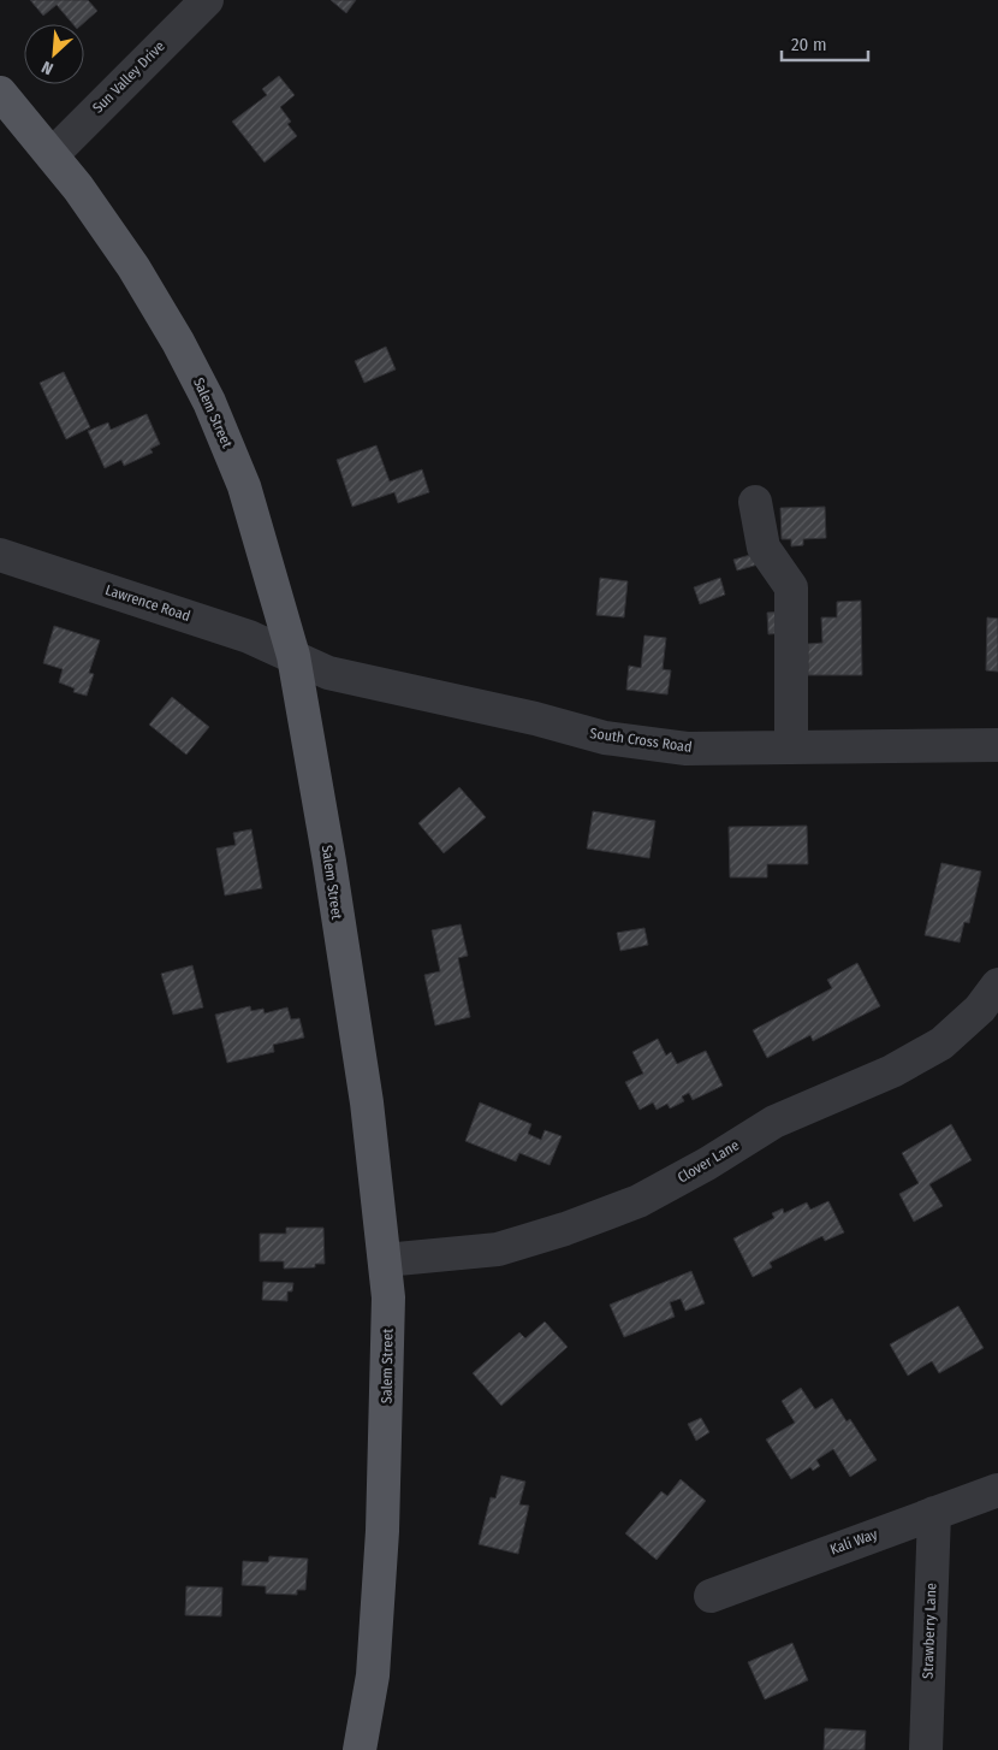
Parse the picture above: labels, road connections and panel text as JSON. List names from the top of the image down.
{
  "streets": {
    "main road": ["Salem Street"],
    "street": [
      "Sun Valley Drive",
      "Lawrence Road",
      "South Cross Road",
      "Clover Lane",
      "Kali Way",
      "Strawberry Lane"
    ]
  },
  "crossings": [
    ["Sun Valley Drive", "Salem Street"],
    ["Salem Street", "Lawrence Road"],
    ["Salem Street", "South Cross Road"],
    ["Salem Street", "Clover Lane"],
    ["Lawrence Road", "South Cross Road"],
    ["Kali Way", "Strawberry Lane"]
  ],
  "scale_bar": "20 m",
  "north": "bottom left"
}
